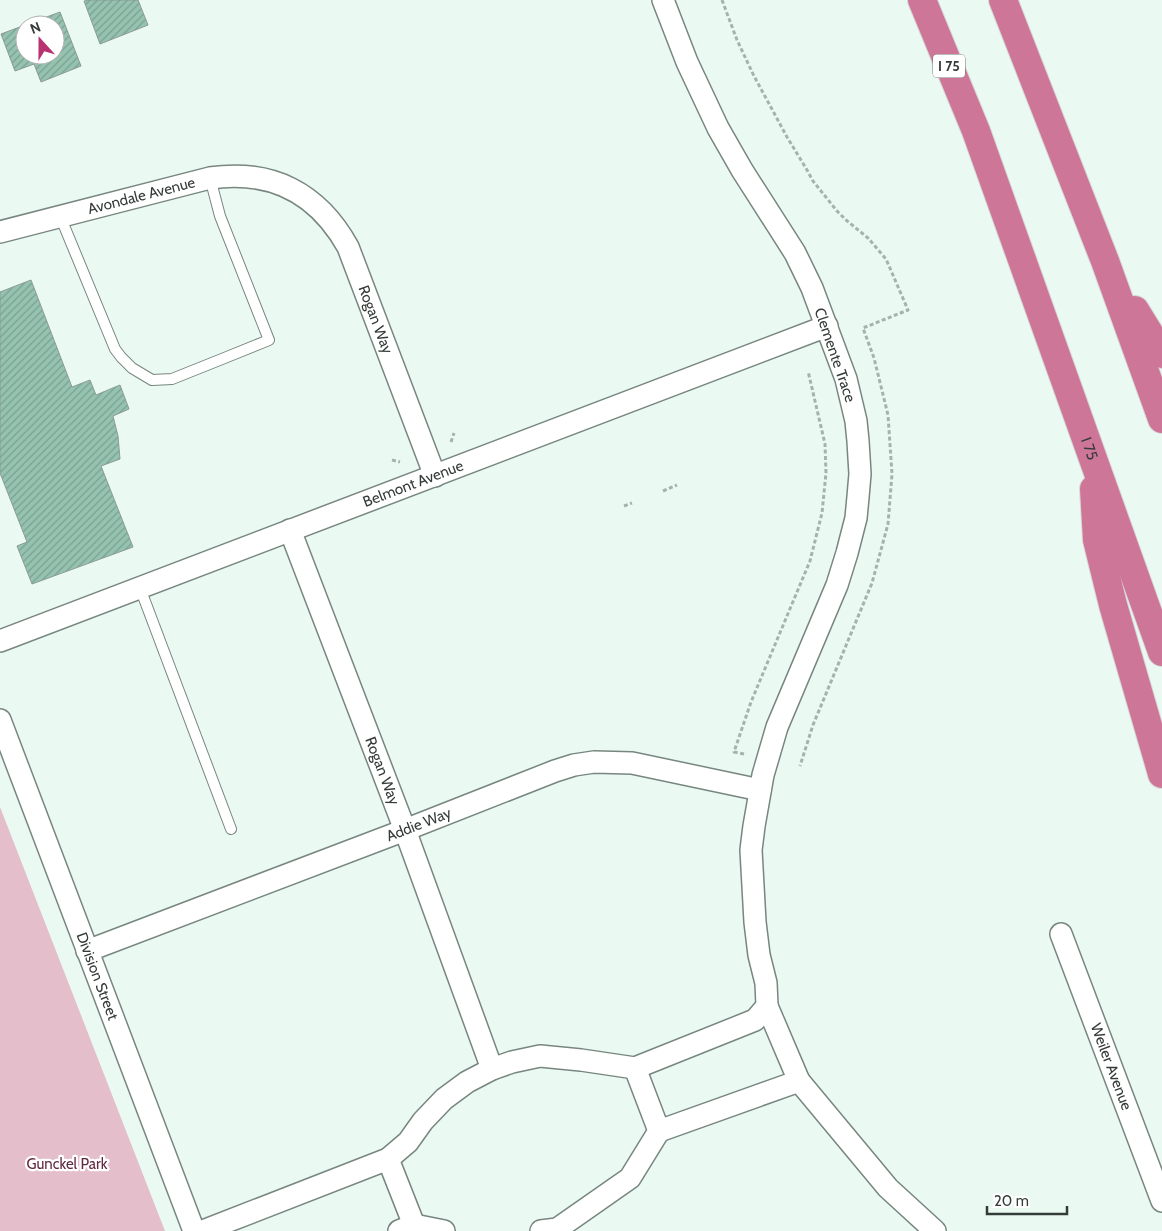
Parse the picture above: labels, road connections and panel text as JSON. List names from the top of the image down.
{
  "streets": {
    "highway": ["I 75"],
    "street": [
      "Avondale Avenue",
      "Rogan Way",
      "Clemente Trace",
      "Belmont Avenue",
      "Addie Way",
      "Division Street",
      "Weiler Avenue"
    ]
  },
  "crossings": [
    ["Avondale Avenue", "Rogan Way"],
    ["Rogan Way", "Belmont Avenue"],
    ["Rogan Way", "Addie Way"],
    ["Clemente Trace", "Belmont Avenue"],
    ["Clemente Trace", "Addie Way"],
    ["Addie Way", "Division Street"]
  ],
  "parks": ["Gunckel Park"],
  "scale_bar": "20 m",
  "north": "top"
}
